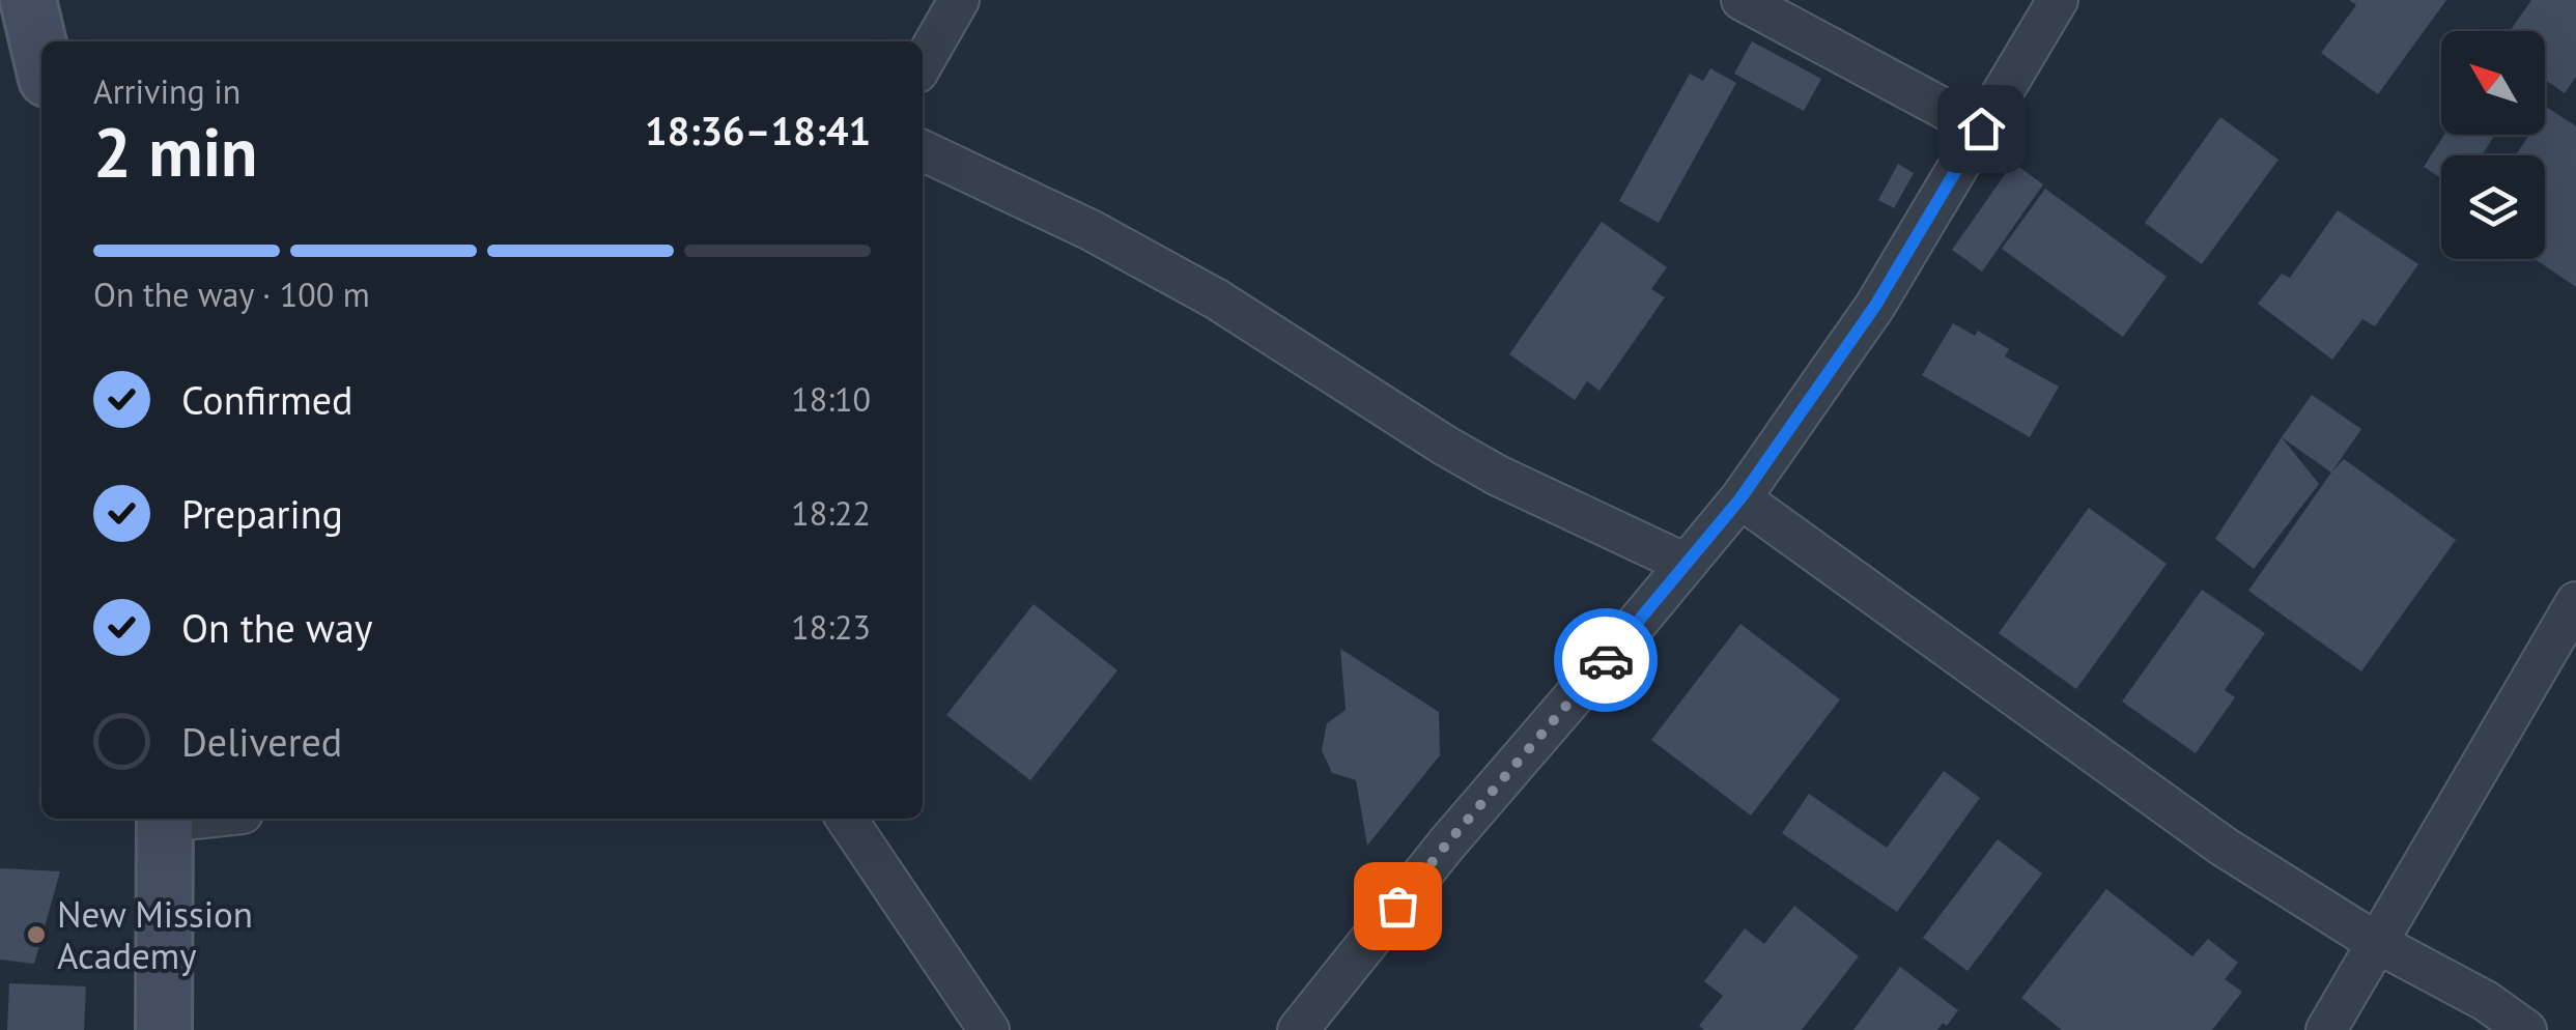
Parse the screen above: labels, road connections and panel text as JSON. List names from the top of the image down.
{
  "places": ["New Mission Academy"],
  "north": "top left",
  "page": {
    "heading": ["2 min", "Arriving in", "18:36–18:41"],
    "bar": "On the way · 100 m",
    "list": [
      ["Confirmed", "18:10"],
      ["Preparing", "18:22"],
      ["On the way", "18:23"],
      "Delivered"
    ]
  }
}
